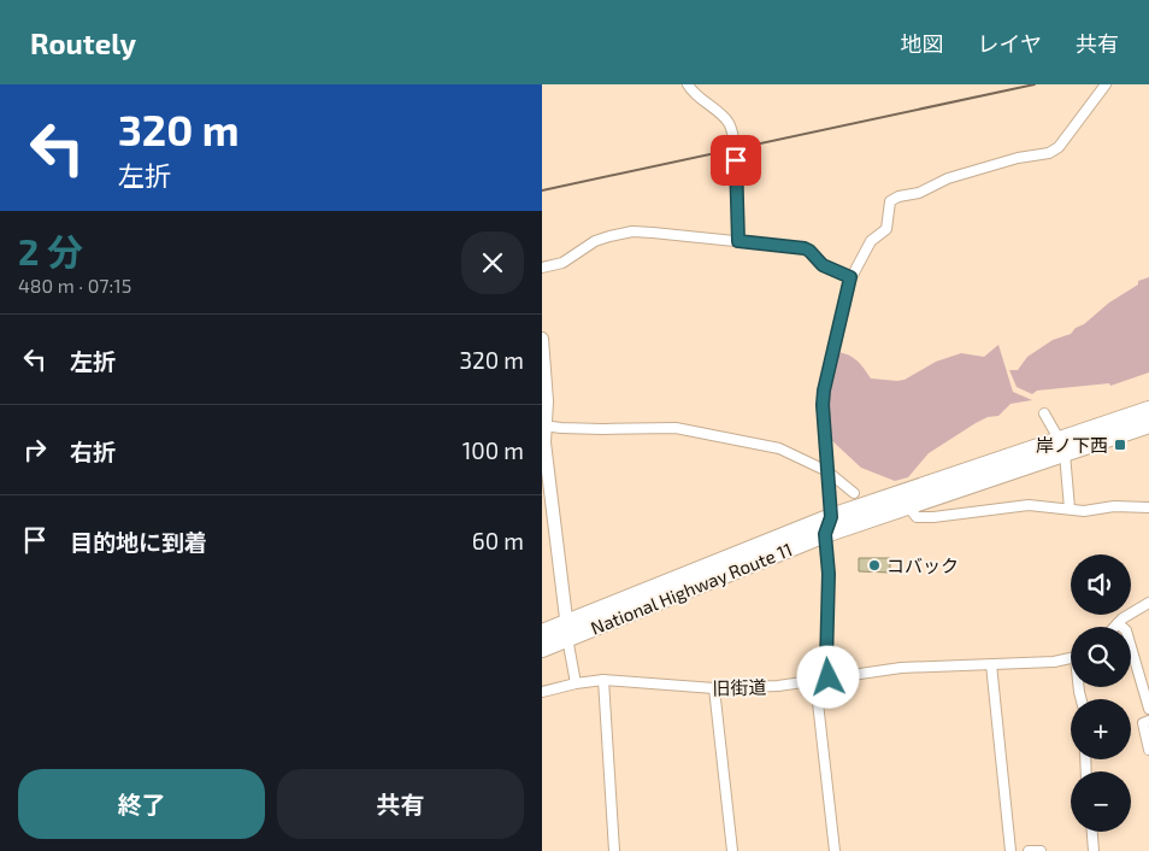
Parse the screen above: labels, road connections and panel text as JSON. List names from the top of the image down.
{
  "streets": {
    "highway": ["National Highway Route 11"],
    "street": ["旧街道"]
  },
  "places": {
    "transit": ["岸ノ下西"],
    "other": ["コバック"]
  },
  "page": {
    "header": "Routely",
    "nav": ["地図", "レイヤ", "共有"],
    "turn": ["320 m", "左折"],
    "heading": ["2 分", "480 m · 07:15"],
    "list": [
      {
        "name": "左折",
        "value": "320 m"
      },
      {
        "name": "右折",
        "value": "100 m"
      },
      {
        "name": "目的地に到着",
        "value": "60 m"
      }
    ],
    "map_buttons": ["+", "−"],
    "buttons": ["終了", "共有"]
  }
}
